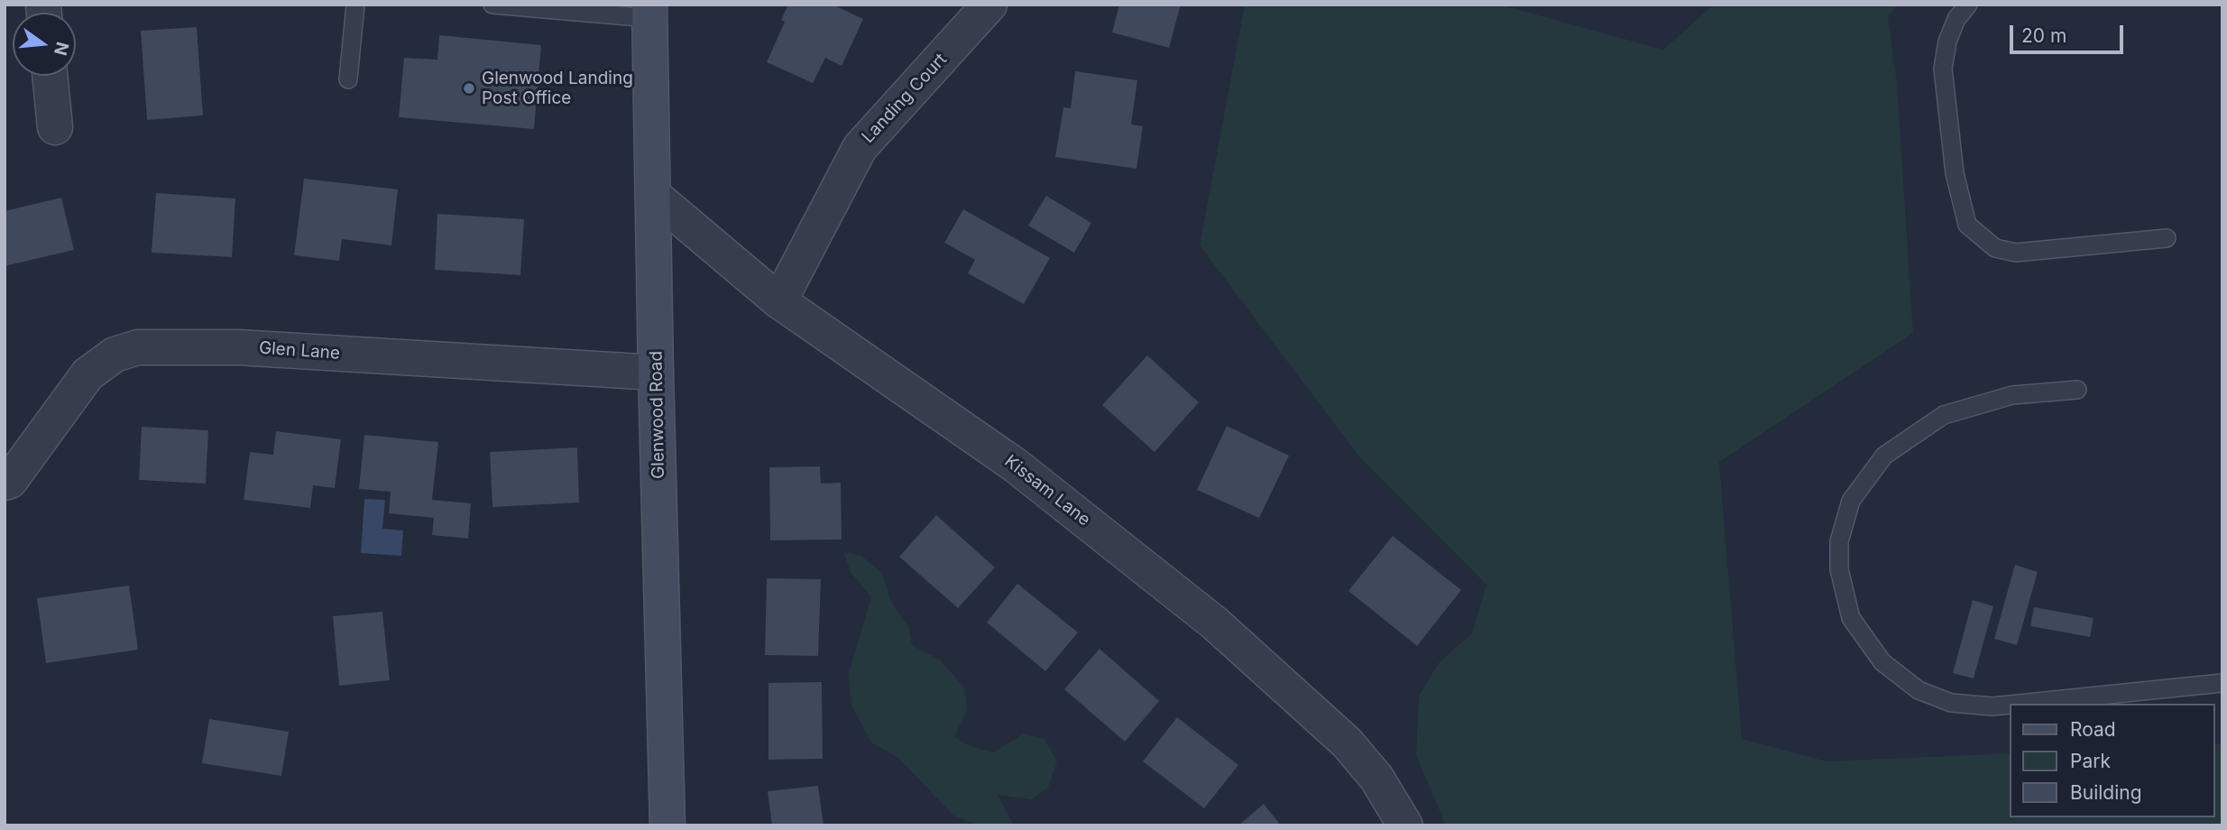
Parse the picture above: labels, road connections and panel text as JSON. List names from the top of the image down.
{
  "streets": {
    "main road": ["Glenwood Road"],
    "street": ["Landing Court", "Glen Lane", "Kissam Lane"]
  },
  "crossings": [
    ["Landing Court", "Kissam Lane"],
    ["Glen Lane", "Glenwood Road"],
    ["Glenwood Road", "Kissam Lane"]
  ],
  "places": ["Glenwood Landing Post Office"],
  "legend": ["Road", "Park", "Building"],
  "scale_bar": "20 m",
  "north": "right"
}
